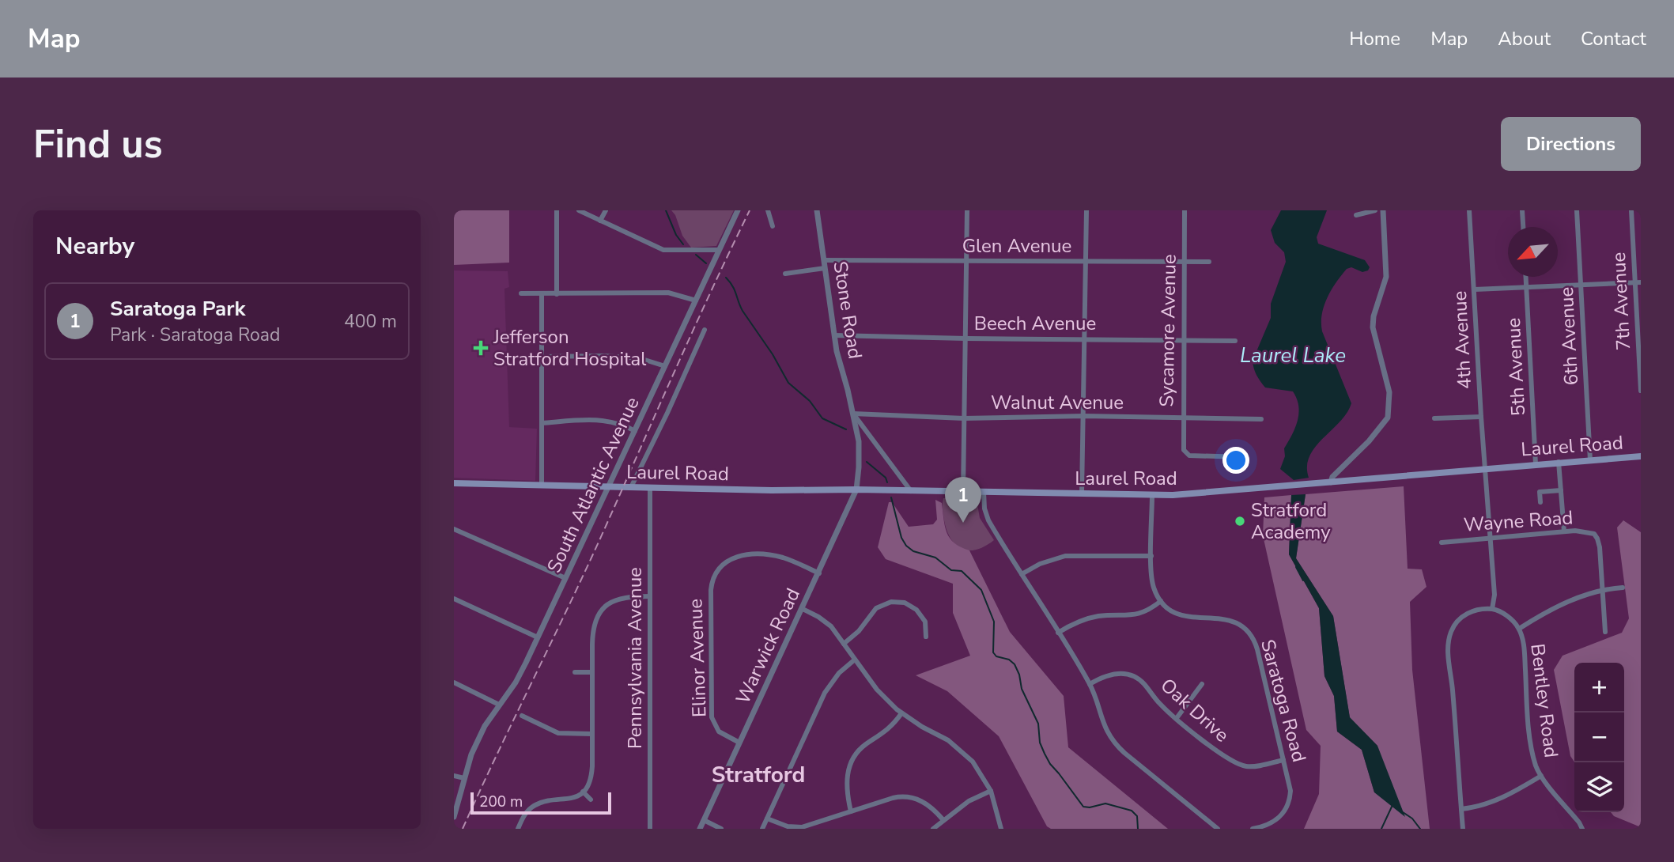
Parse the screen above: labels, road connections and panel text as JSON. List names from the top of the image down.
{
  "streets": {
    "main road": ["Laurel Road"],
    "street": [
      "Glen Avenue",
      "7th Avenue",
      "Stone Road",
      "Beech Avenue",
      "Sycamore Avenue",
      "6th Avenue",
      "4th Avenue",
      "5th Avenue",
      "Walnut Avenue",
      "South Atlantic Avenue",
      "Wayne Road",
      "Warwick Road",
      "Pennsylvania Avenue",
      "Elinor Avenue",
      "Saratoga Road",
      "Bentley Road",
      "Oak Drive"
    ]
  },
  "crossings": [
    ["Glen Avenue", "Stone Road"],
    ["Glen Avenue", "Sycamore Avenue"],
    ["Stone Road", "Beech Avenue"],
    ["Stone Road", "Walnut Avenue"],
    ["Stone Road", "Laurel Road"],
    ["Stone Road", "Warwick Road"],
    ["Beech Avenue", "Sycamore Avenue"],
    ["Sycamore Avenue", "Walnut Avenue"],
    ["6th Avenue", "Laurel Road"],
    ["4th Avenue", "Laurel Road"],
    ["4th Avenue", "Wayne Road"],
    ["4th Avenue", "Bentley Road"],
    ["5th Avenue", "Laurel Road"],
    ["Laurel Road", "South Atlantic Avenue"],
    ["Laurel Road", "Warwick Road"],
    ["Laurel Road", "Pennsylvania Avenue"],
    ["Warwick Road", "Elinor Avenue"],
    ["Saratoga Road", "Oak Drive"]
  ],
  "districts": ["Stratford"],
  "water": ["Laurel Lake"],
  "places": {
    "health": ["Jefferson Stratford Hospital"],
    "other": ["Stratford Academy"]
  },
  "scale_bar": "200 m",
  "north": "bottom left",
  "page": {
    "header": "Map",
    "nav": [
      "Home",
      "Map",
      "About",
      "Contact"
    ],
    "buttons": "Directions",
    "title": "Find us",
    "heading": "Nearby",
    "list": [
      {
        "mark": "1",
        "name": "Saratoga Park",
        "note": "Park · Saratoga Road",
        "value": "400 m"
      }
    ],
    "pins": "1",
    "map_buttons": ["+", "−"],
    "scale": "200 m"
  }
}
